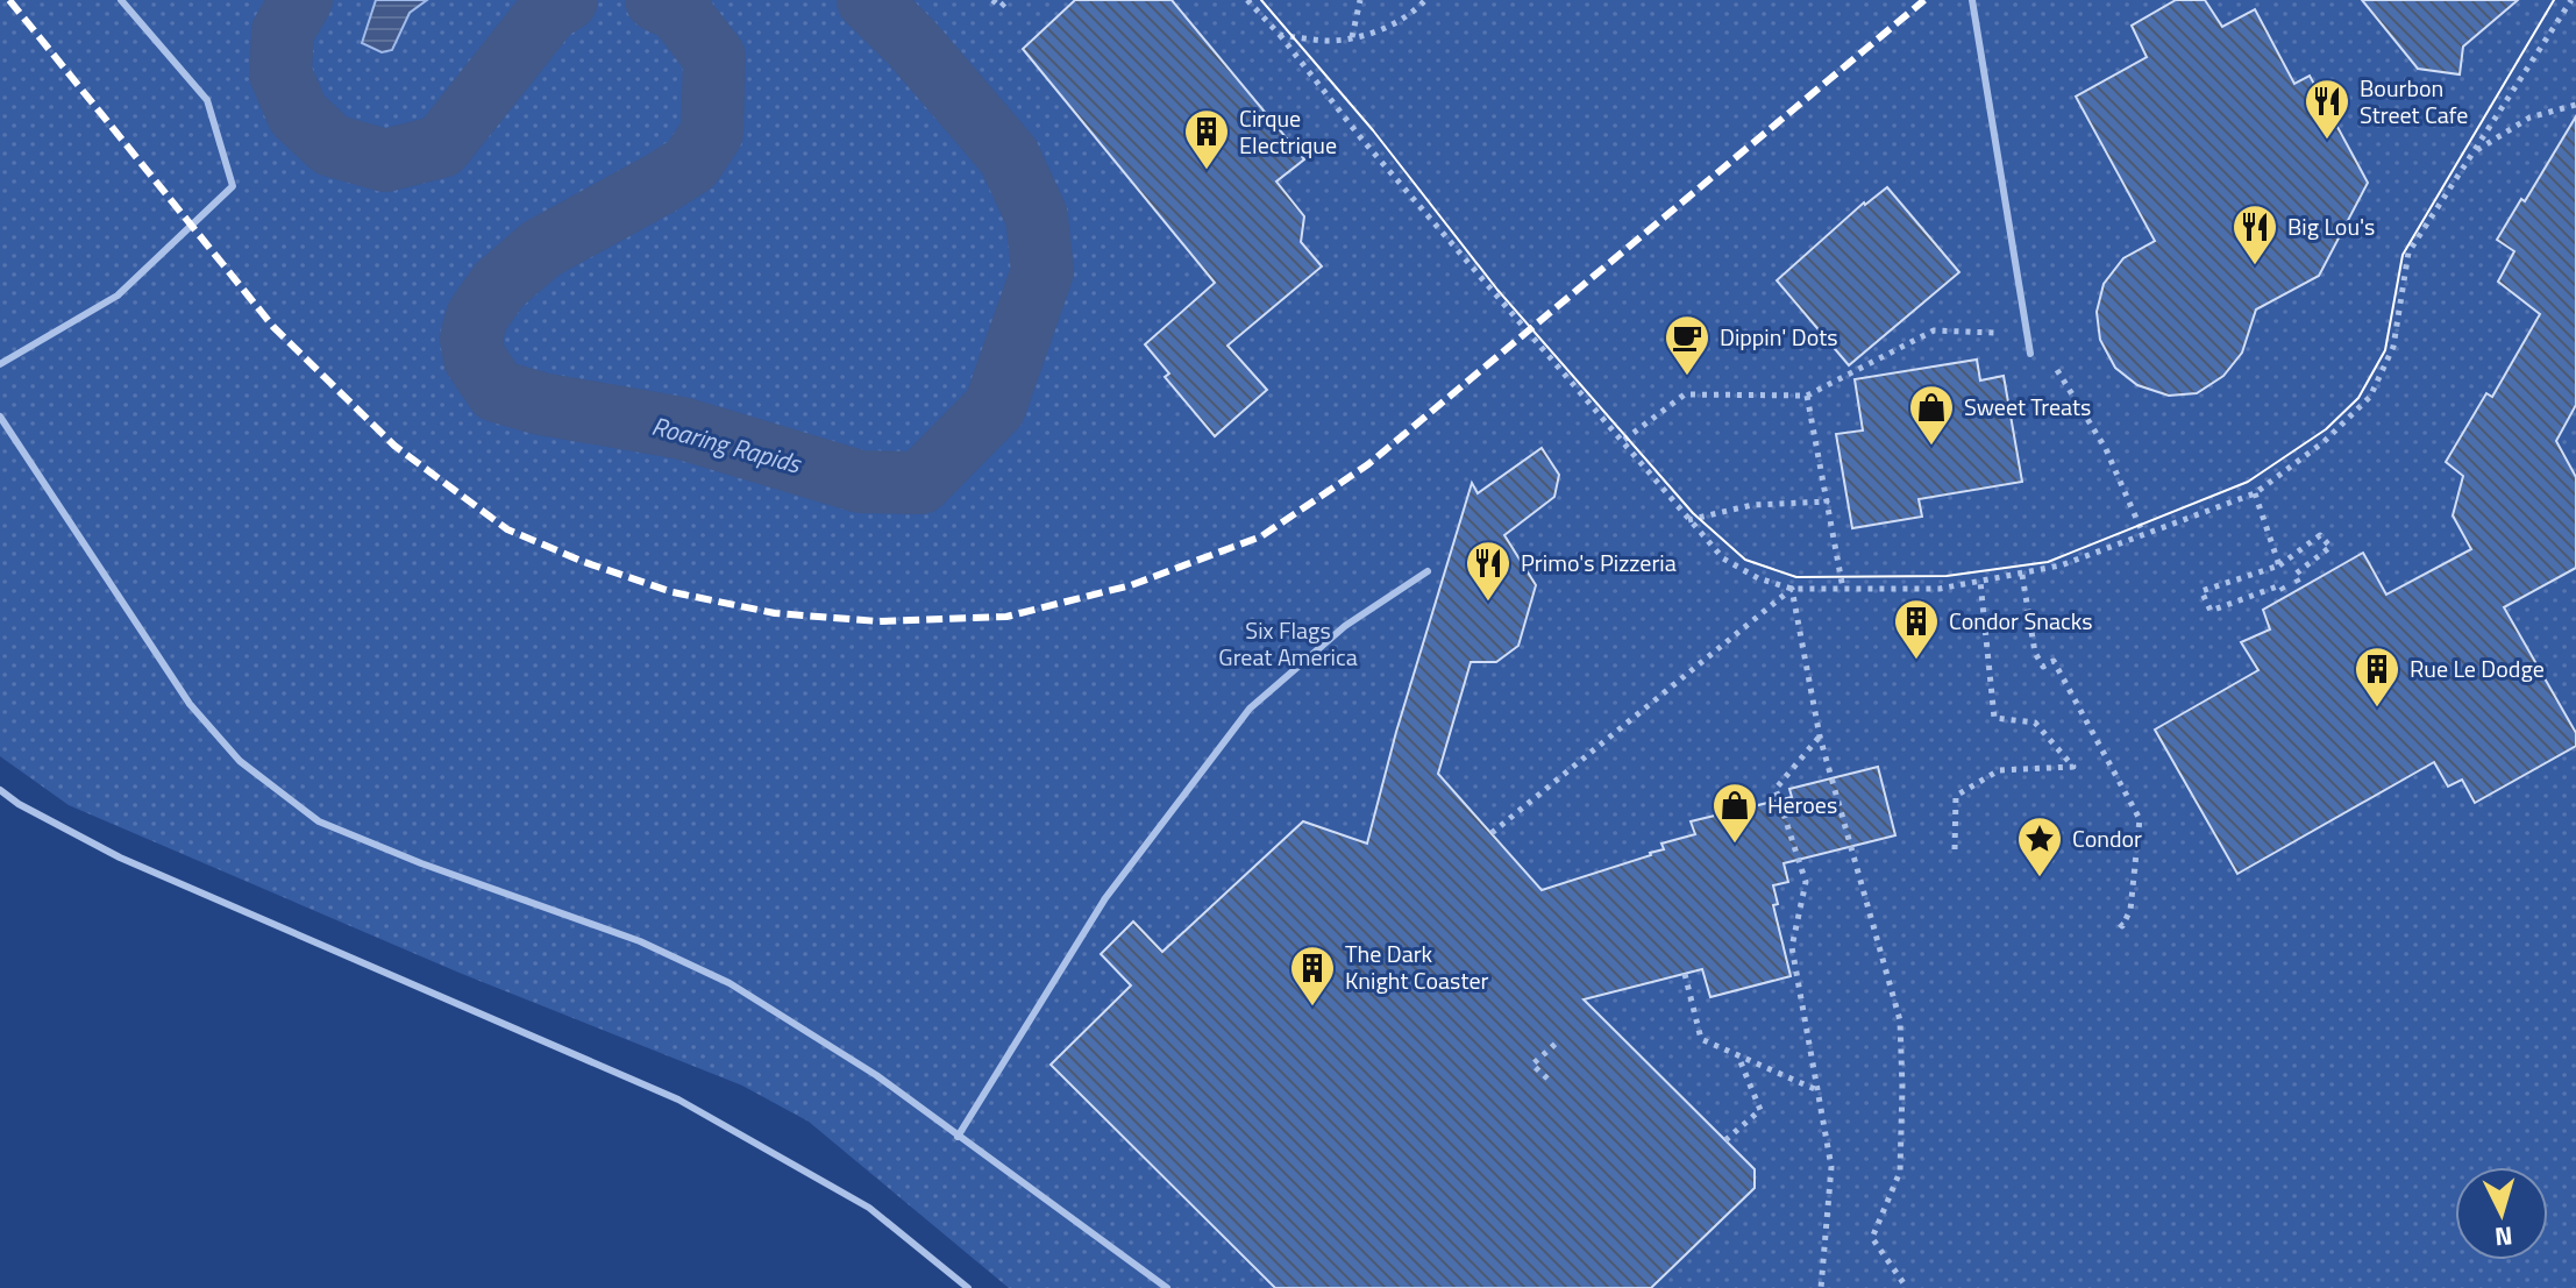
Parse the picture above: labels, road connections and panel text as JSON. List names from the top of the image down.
{
  "water": ["Roaring Rapids"],
  "parks": ["Six Flags Great America"],
  "places": {
    "restaurant": ["Bourbon Street Cafe", "Big Lou's", "Primo's Pizzeria"],
    "building": [
      "Cirque Electrique",
      "Condor Snacks",
      "Rue Le Dodge",
      "The Dark Knight Coaster"
    ],
    "cafe": ["Dippin' Dots"],
    "shop": ["Sweet Treats", "Heroes"],
    "place": ["Condor"]
  },
  "north": "bottom"
}
